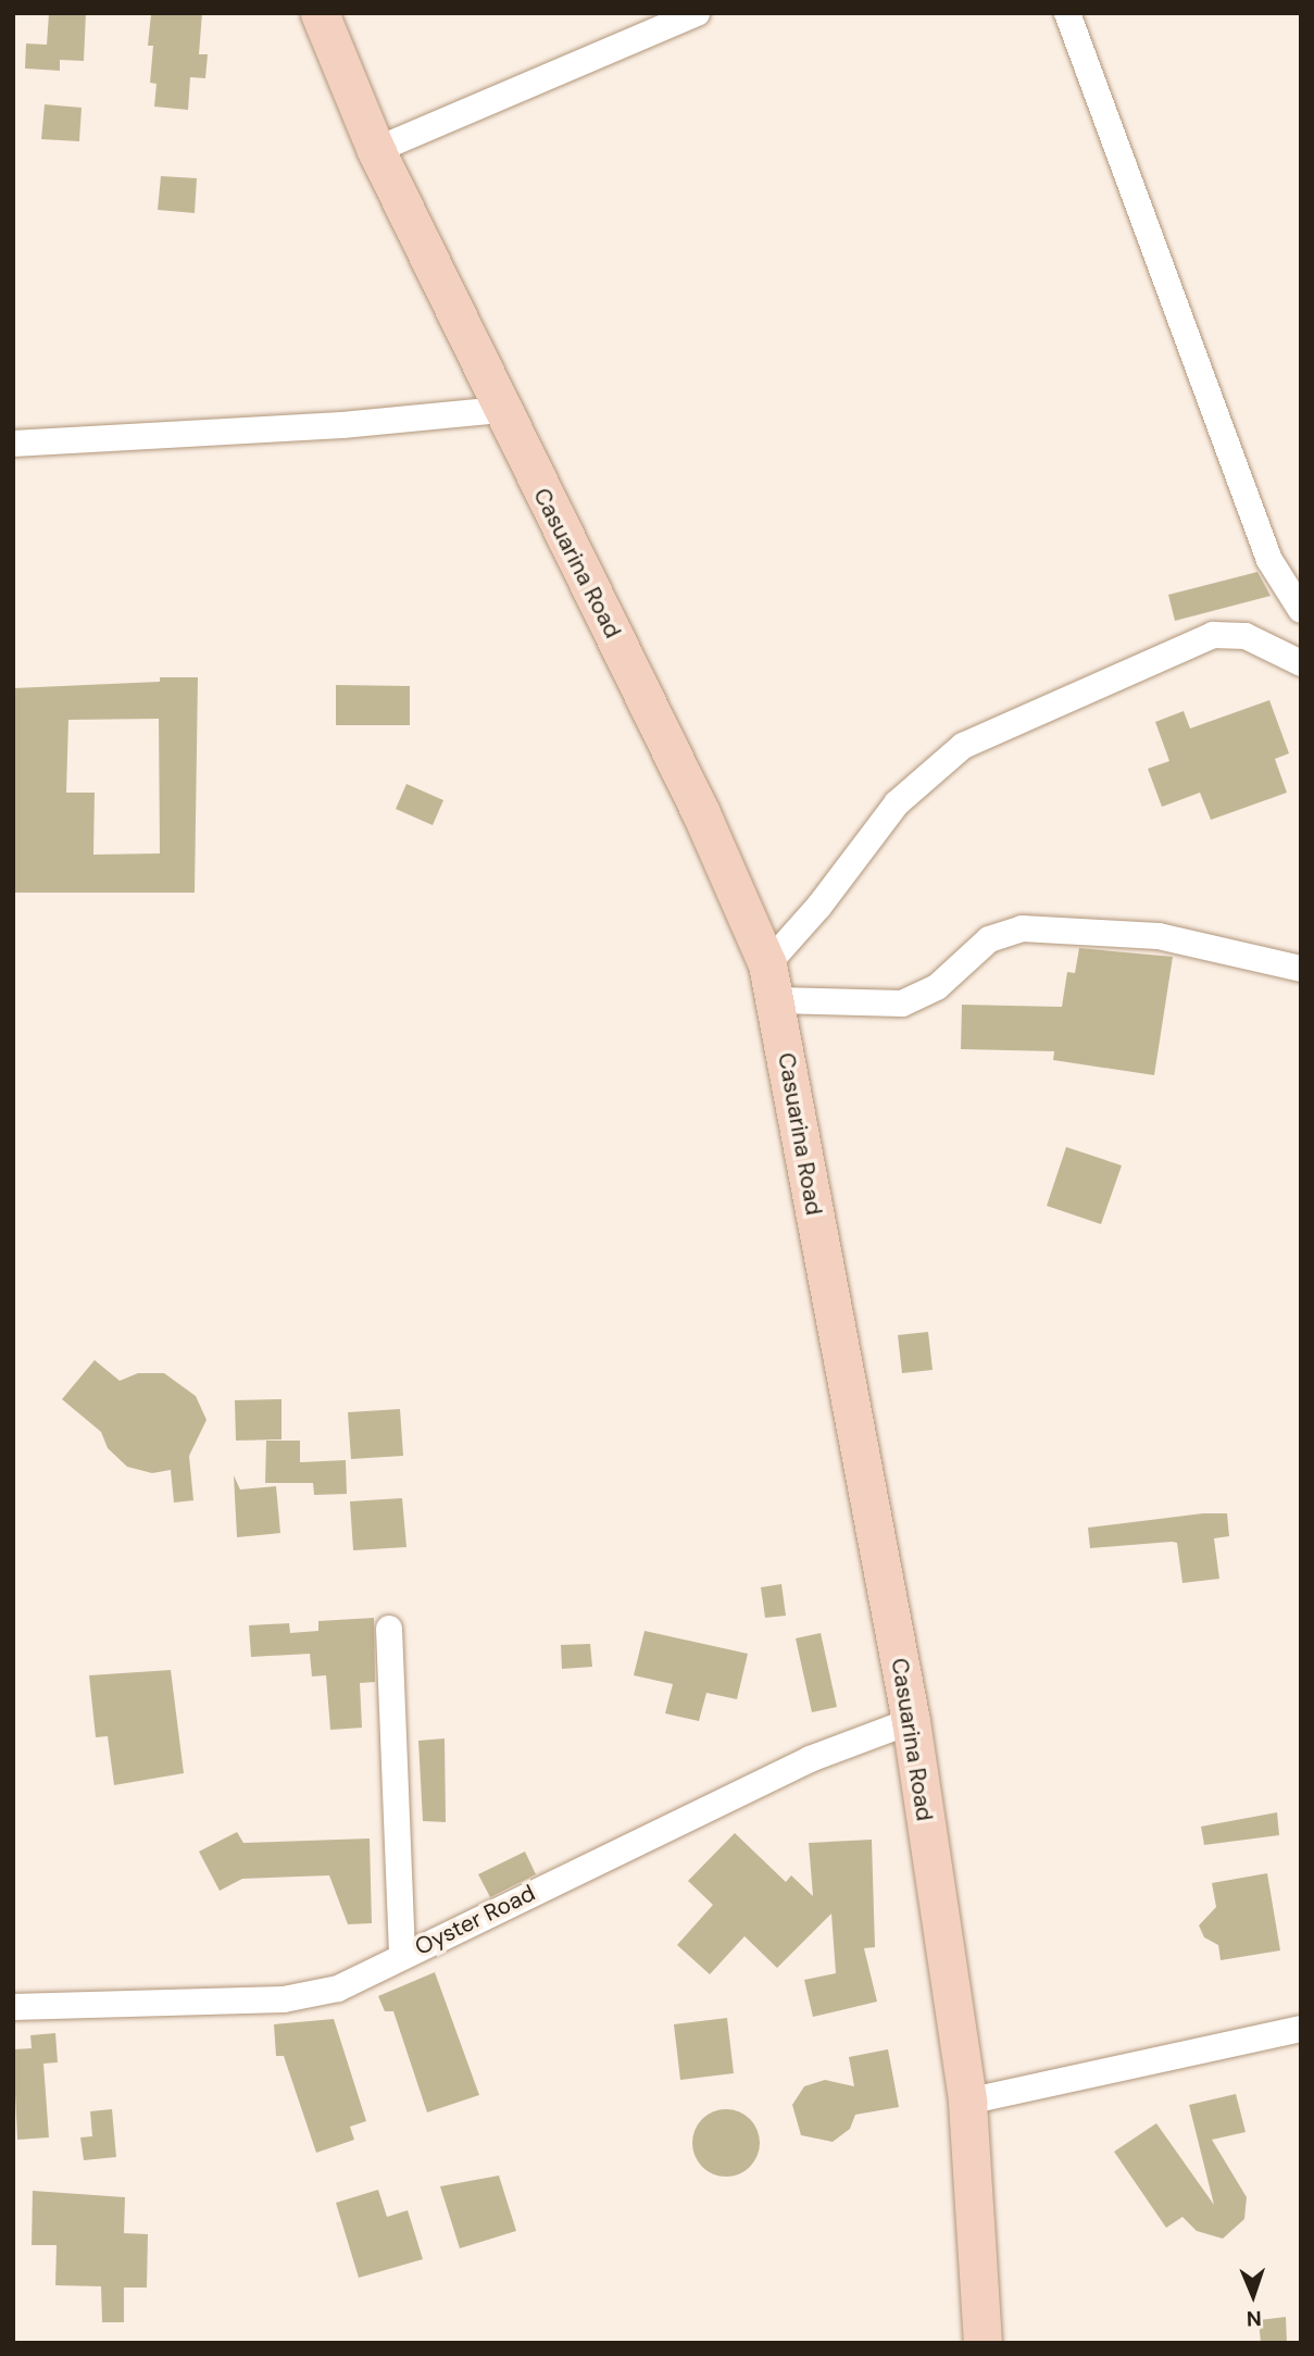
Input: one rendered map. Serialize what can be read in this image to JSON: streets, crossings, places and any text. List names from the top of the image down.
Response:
{
  "streets": {
    "street": ["Casuarina Road", "Oyster Road"]
  },
  "crossings": [
    ["Casuarina Road", "Oyster Road"]
  ],
  "north": "bottom"
}
